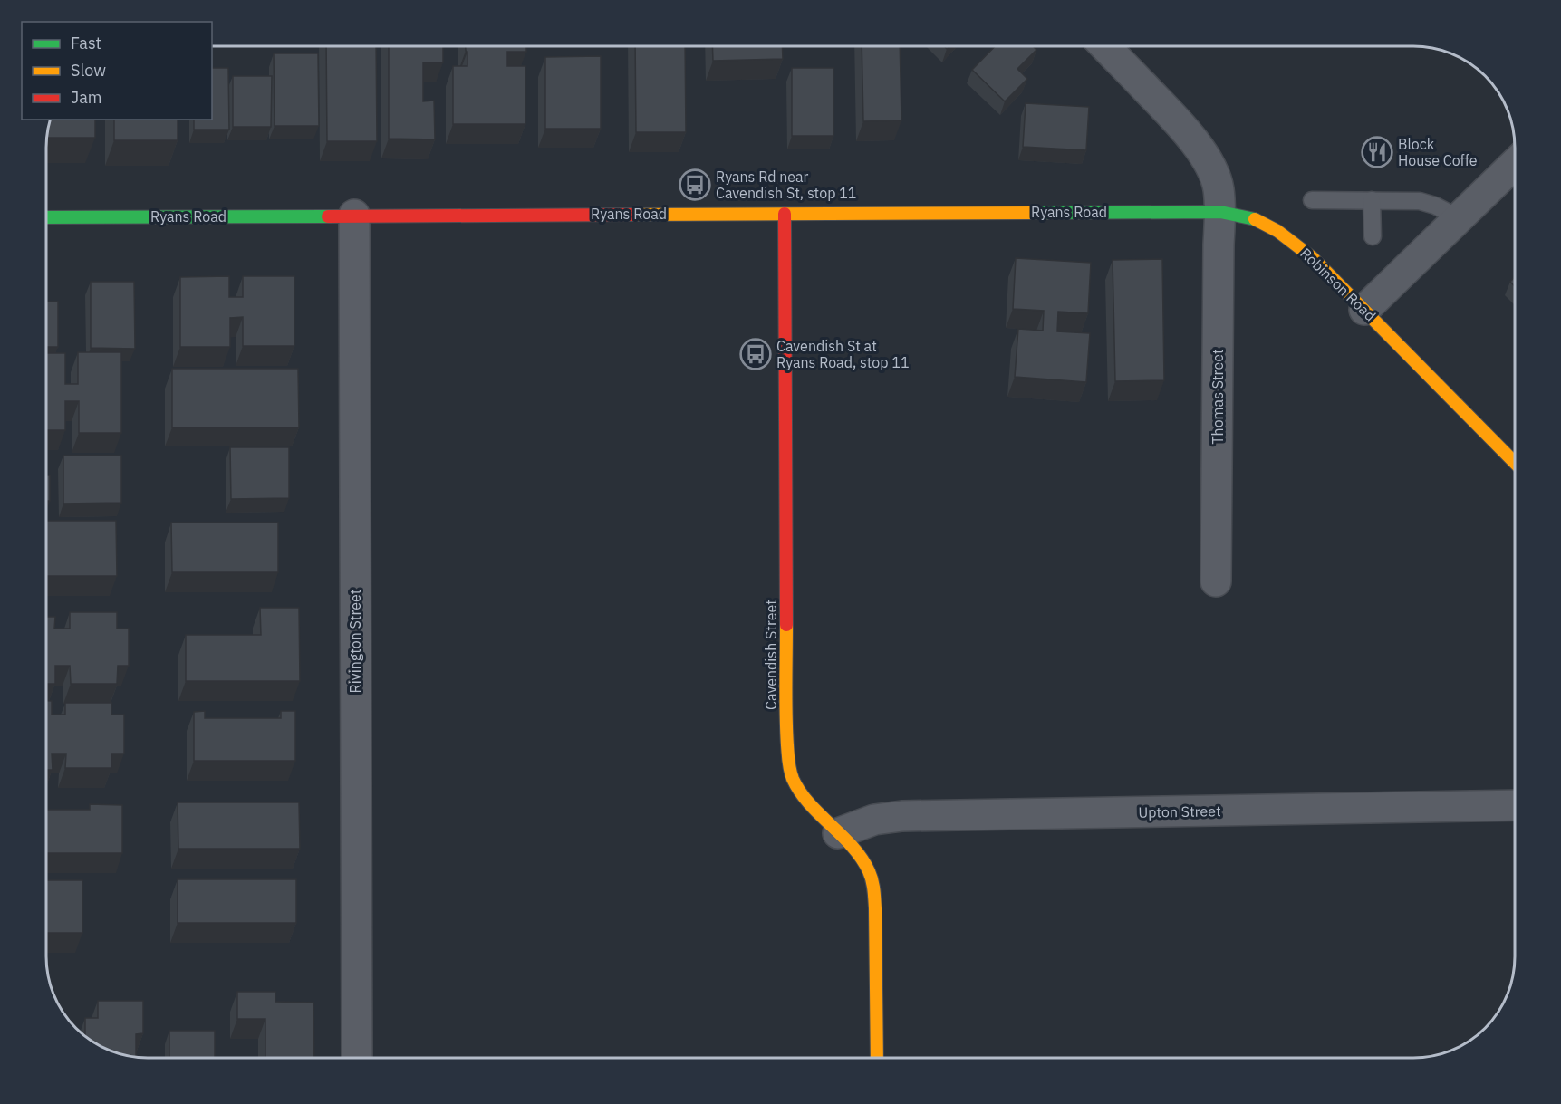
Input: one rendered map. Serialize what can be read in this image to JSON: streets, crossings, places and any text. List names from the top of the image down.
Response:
{
  "streets": {
    "street": [
      "Ryans Road",
      "Robinson Road",
      "Thomas Street",
      "Rivington Street",
      "Cavendish Street",
      "Upton Street"
    ]
  },
  "crossings": [
    ["Ryans Road", "Robinson Road"],
    ["Ryans Road", "Thomas Street"],
    ["Ryans Road", "Rivington Street"],
    ["Ryans Road", "Cavendish Street"],
    ["Robinson Road", "Thomas Street"],
    ["Cavendish Street", "Upton Street"]
  ],
  "places": {
    "restaurant": ["Block House Coffe"],
    "bus stop": ["Ryans Rd near Cavendish St, stop 11", "Cavendish St at Ryans Road, stop 11"]
  },
  "legend": ["Fast", "Slow", "Jam"]
}
